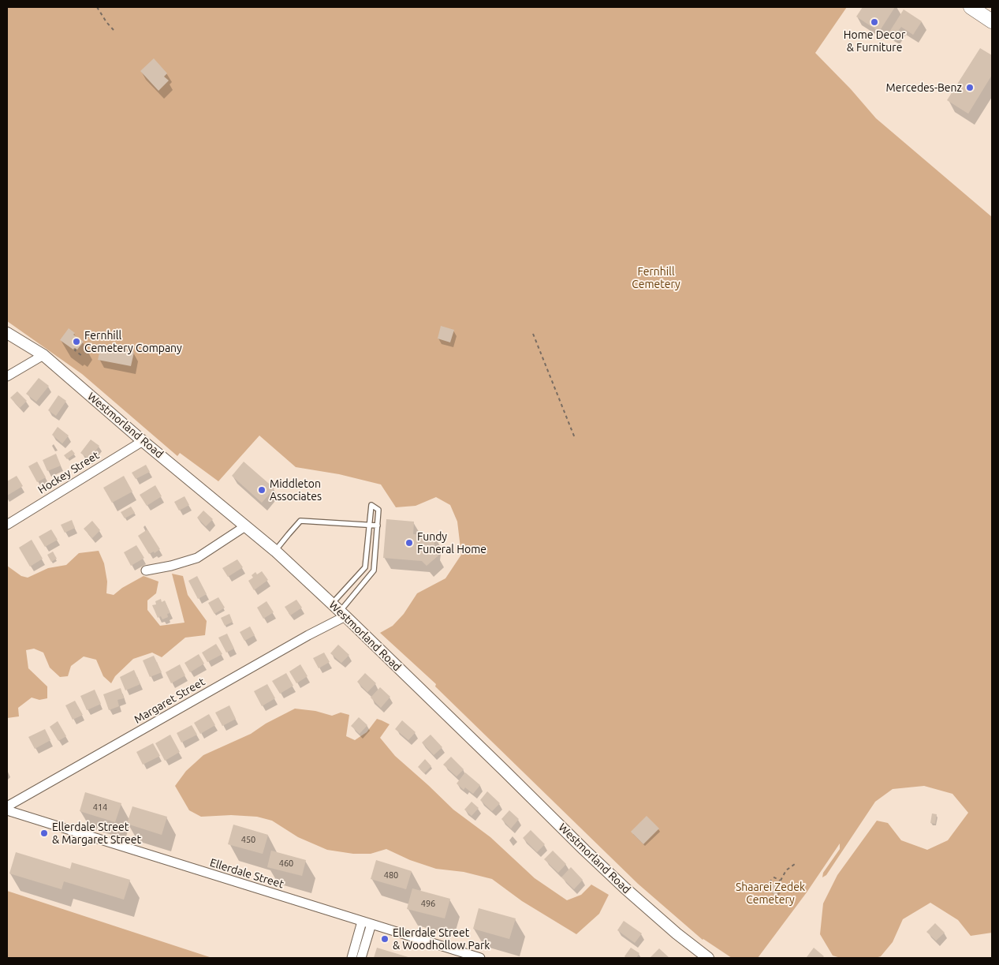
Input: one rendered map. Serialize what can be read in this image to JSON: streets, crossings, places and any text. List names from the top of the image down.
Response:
{
  "streets": {
    "street": [
      "Westmorland Road",
      "Hockey Street",
      "Margaret Street",
      "Ellerdale Street"
    ]
  },
  "crossings": [
    ["Westmorland Road", "Hockey Street"],
    ["Westmorland Road", "Margaret Street"]
  ],
  "parks": ["Fernhill Cemetery", "Shaarei Zedek Cemetery"],
  "places": [
    "Home Decor & Furniture",
    "Mercedes-Benz",
    "Fernhill Cemetery Company",
    "Middleton Associates",
    "Fundy Funeral Home",
    "Ellerdale Street & Margaret Street",
    "Ellerdale Street & Woodhollow Park"
  ],
  "house_numbers": [
    "414",
    "450",
    "460",
    "480",
    "496"
  ]
}
